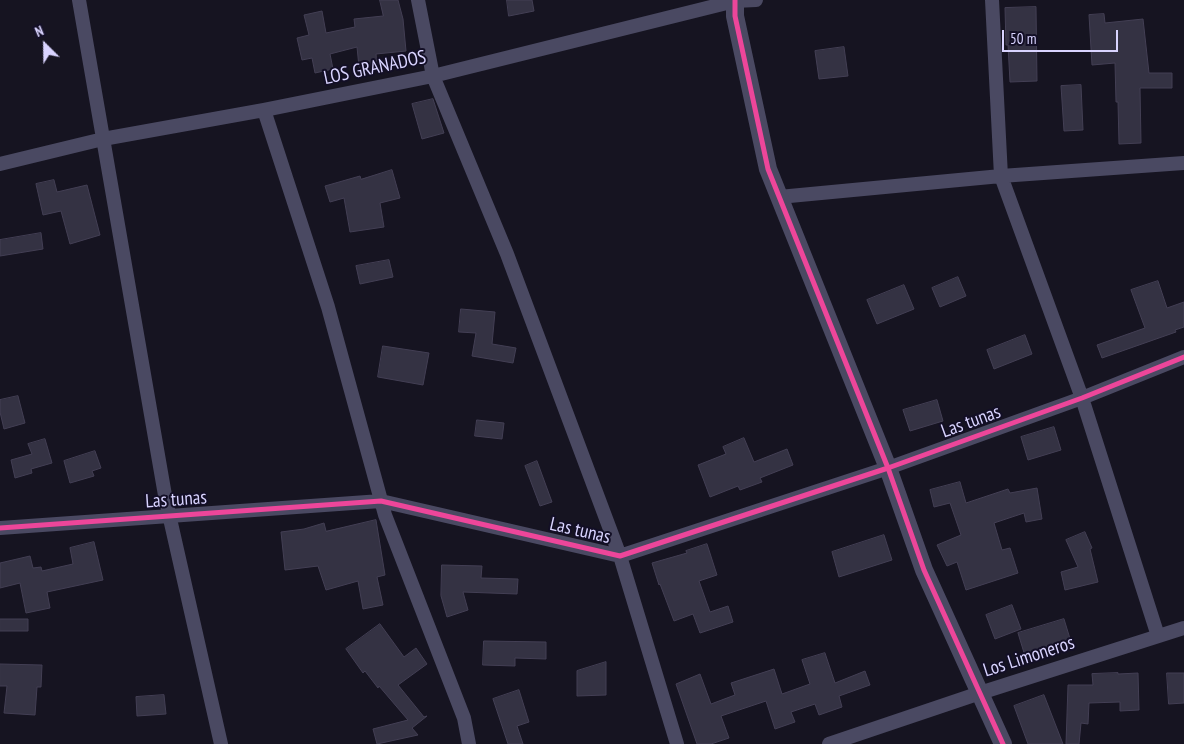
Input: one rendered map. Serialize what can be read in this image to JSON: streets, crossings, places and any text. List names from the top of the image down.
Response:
{
  "streets": {
    "street": ["LOS GRANADOS", "Las tunas", "Los Limoneros"]
  },
  "scale_bar": "50 m",
  "north": "top left"
}
